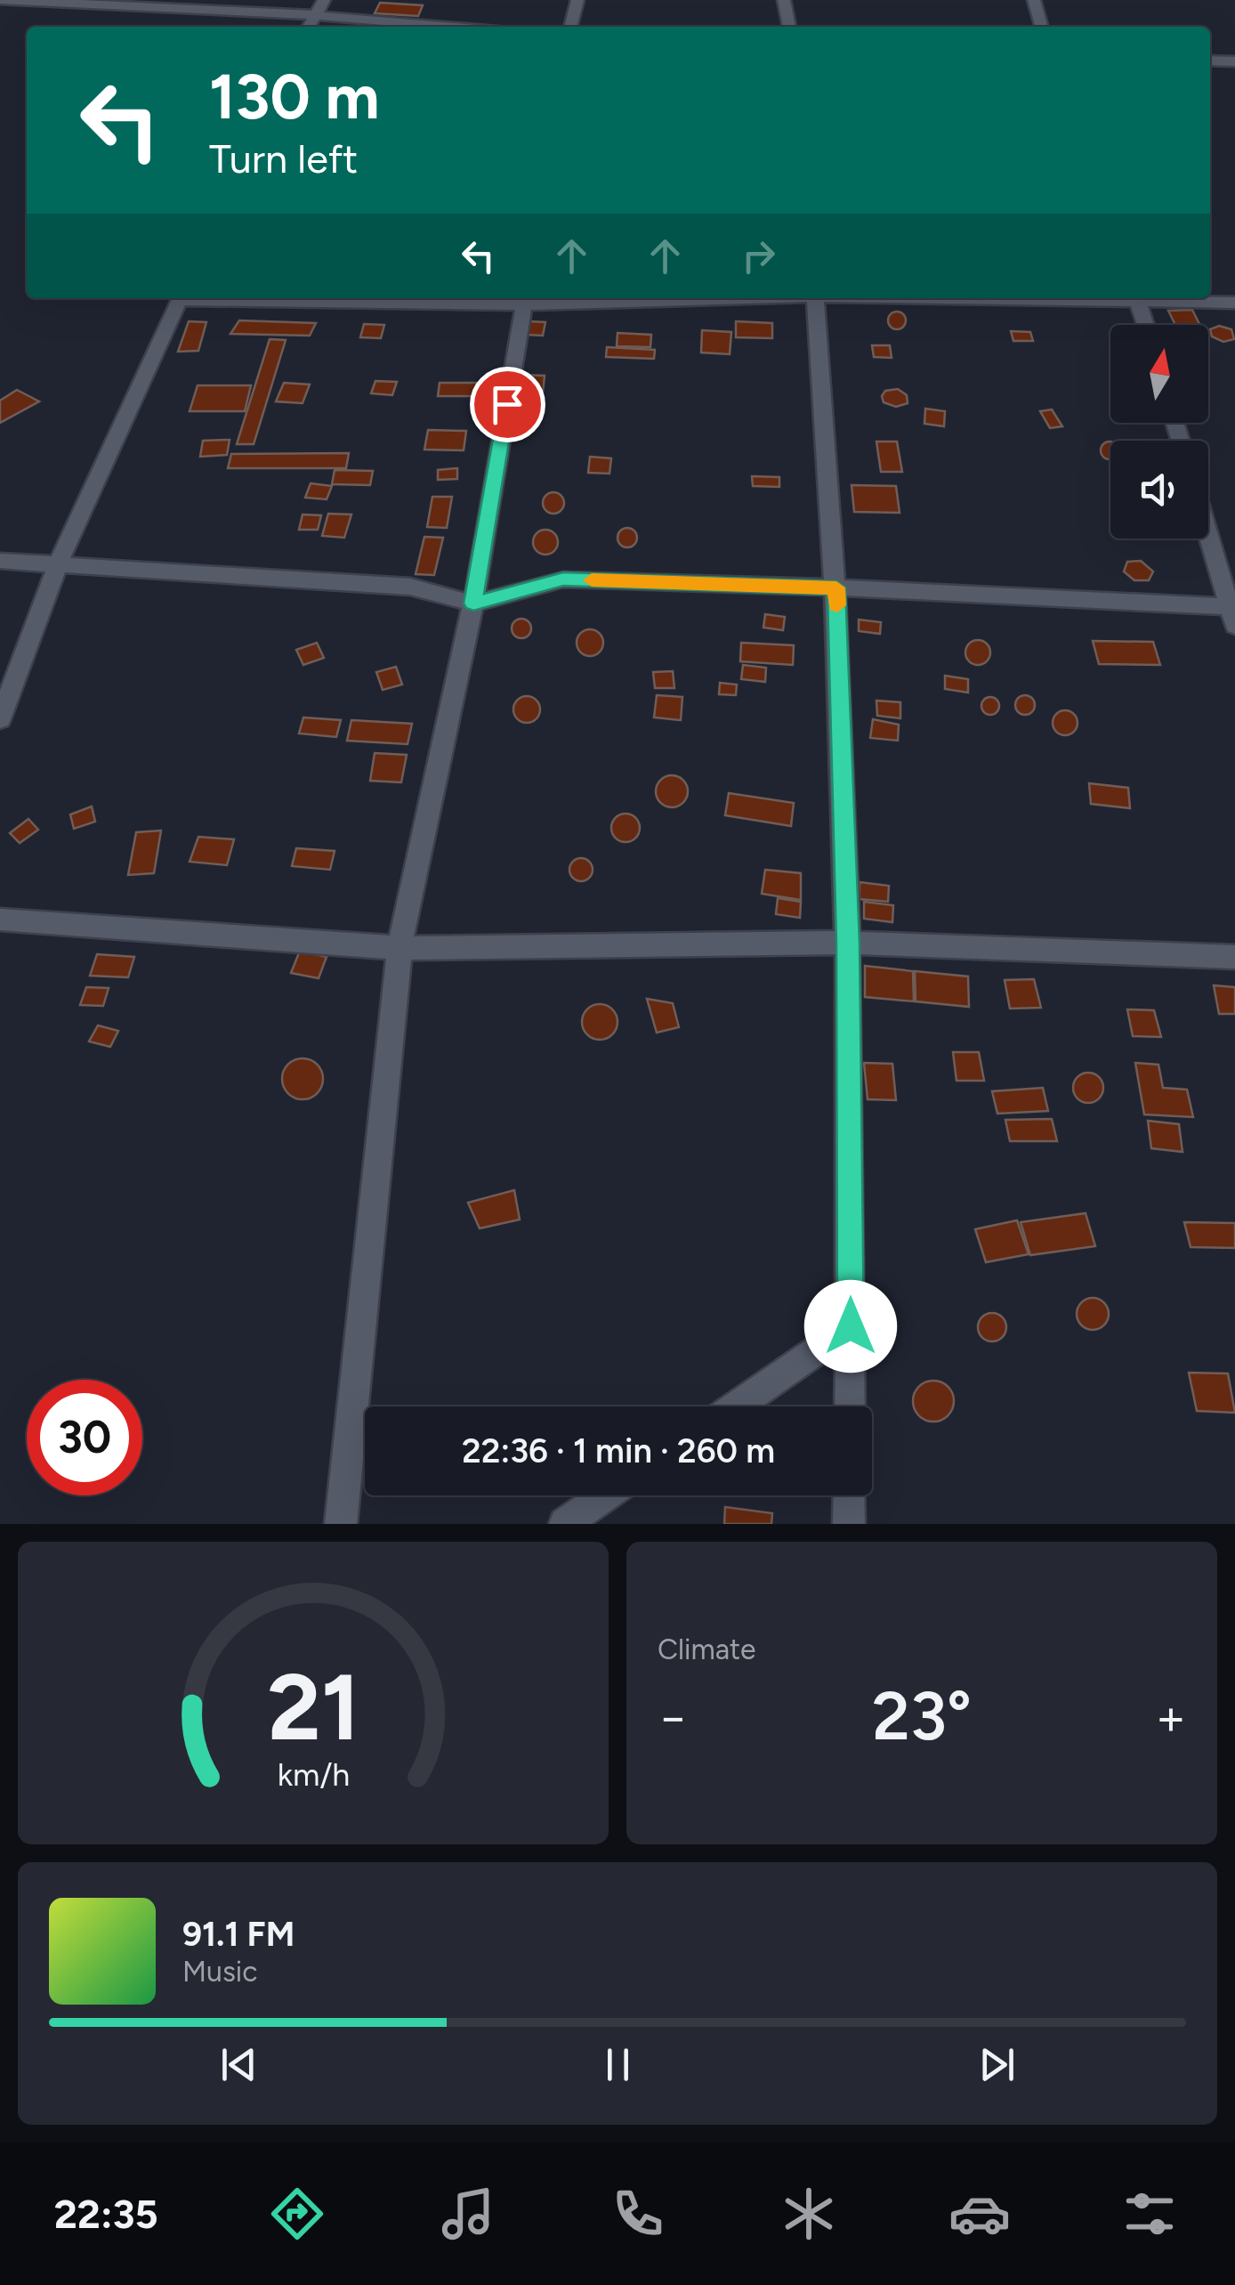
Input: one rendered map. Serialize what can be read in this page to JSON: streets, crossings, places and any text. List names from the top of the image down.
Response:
{
  "north": "top",
  "page": {
    "turn": ["130 m", "Turn left"],
    "limit": "30",
    "trip": "22:36 · 1 min · 260 m",
    "tile": "Climate",
    "heat": ["−", "23°", "+"],
    "song": ["91.1 FM", "Music"],
    "tabs": "22:35",
    "gauge": ["21", "km/h"]
  }
}
